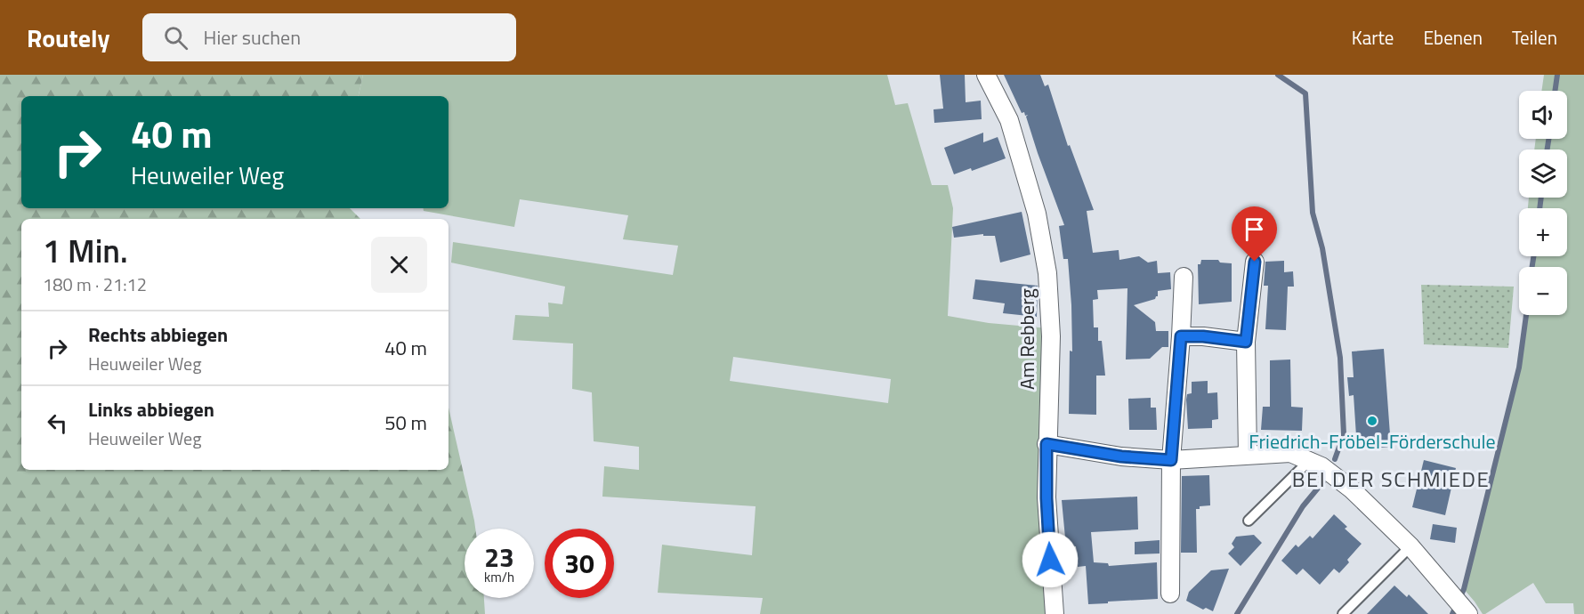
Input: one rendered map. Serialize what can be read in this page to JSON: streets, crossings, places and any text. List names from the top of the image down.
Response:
{
  "streets": {
    "street": ["Am Rebberg"]
  },
  "districts": ["BEI DER SCHMIEDE"],
  "places": ["Friedrich-Fröbel-Förderschule"],
  "page": {
    "header": "Routely",
    "search": "Hier suchen",
    "nav": ["Karte", "Ebenen", "Teilen"],
    "map_buttons": ["+", "−"],
    "turn": ["40 m", "Heuweiler Weg"],
    "heading": ["1 Min.", "180 m · 21:12"],
    "list": [
      {
        "name": "Rechts abbiegen",
        "note": "Heuweiler Weg",
        "value": "40 m"
      },
      {
        "name": "Links abbiegen",
        "note": "Heuweiler Weg",
        "value": "50 m"
      }
    ],
    "speed": "23 km/h",
    "limit": "30"
  }
}
